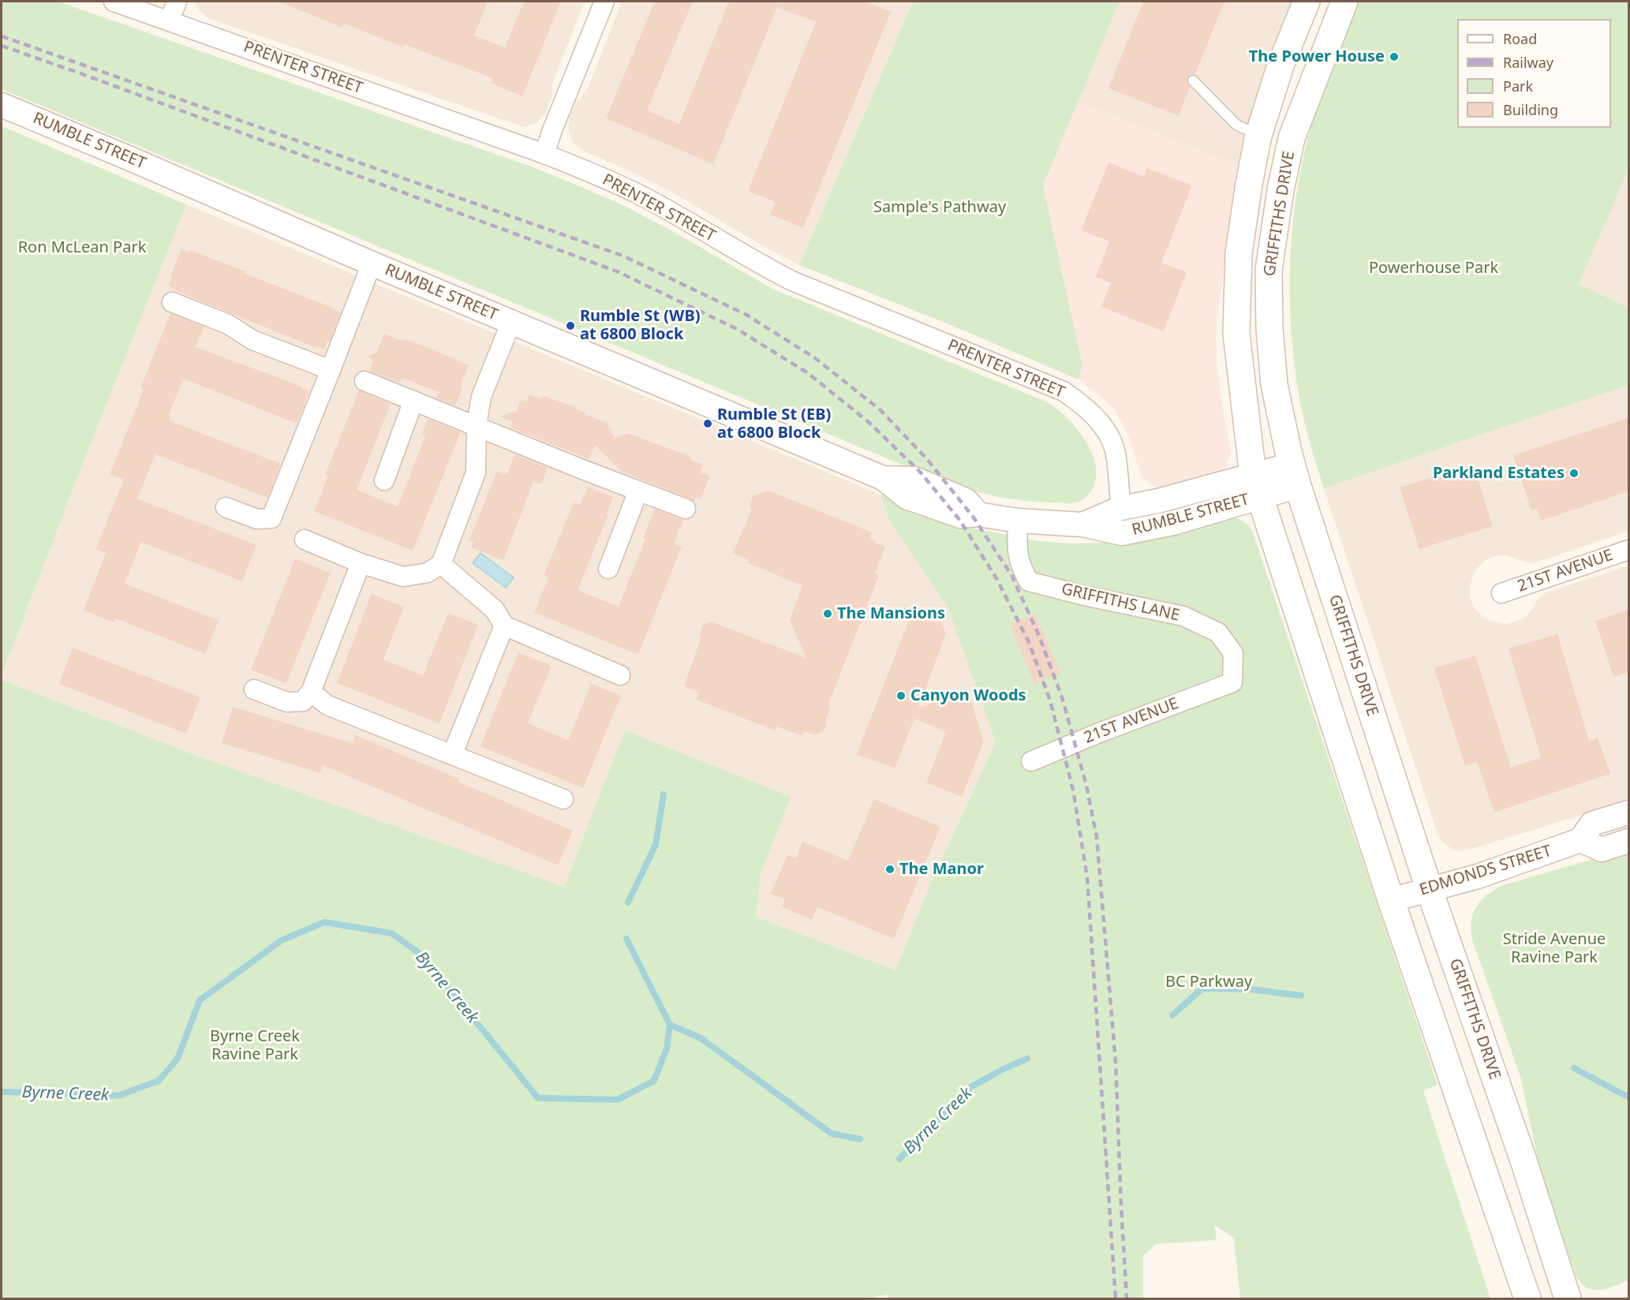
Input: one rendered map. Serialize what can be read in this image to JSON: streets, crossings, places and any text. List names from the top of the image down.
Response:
{
  "streets": {
    "main road": ["GRIFFITHS DRIVE"],
    "street": [
      "PRENTER STREET",
      "RUMBLE STREET",
      "21ST AVENUE",
      "GRIFFITHS LANE",
      "EDMONDS STREET"
    ]
  },
  "crossings": [
    ["PRENTER STREET", "RUMBLE STREET"],
    ["RUMBLE STREET", "GRIFFITHS DRIVE"],
    ["RUMBLE STREET", "GRIFFITHS LANE"],
    ["GRIFFITHS DRIVE", "EDMONDS STREET"],
    ["21ST AVENUE", "GRIFFITHS LANE"]
  ],
  "water": ["Byrne Creek"],
  "parks": [
    "Sample's Pathway",
    "Ron McLean Park",
    "Powerhouse Park",
    "Stride Avenue Ravine Park",
    "BC Parkway",
    "Byrne Creek Ravine Park"
  ],
  "places": [
    "The Power House",
    "Rumble St (WB) at 6800 Block",
    "Rumble St (EB) at 6800 Block",
    "Parkland Estates",
    "The Mansions",
    "Canyon Woods",
    "The Manor"
  ],
  "legend": [
    "Road",
    "Railway",
    "Park",
    "Building"
  ]
}
